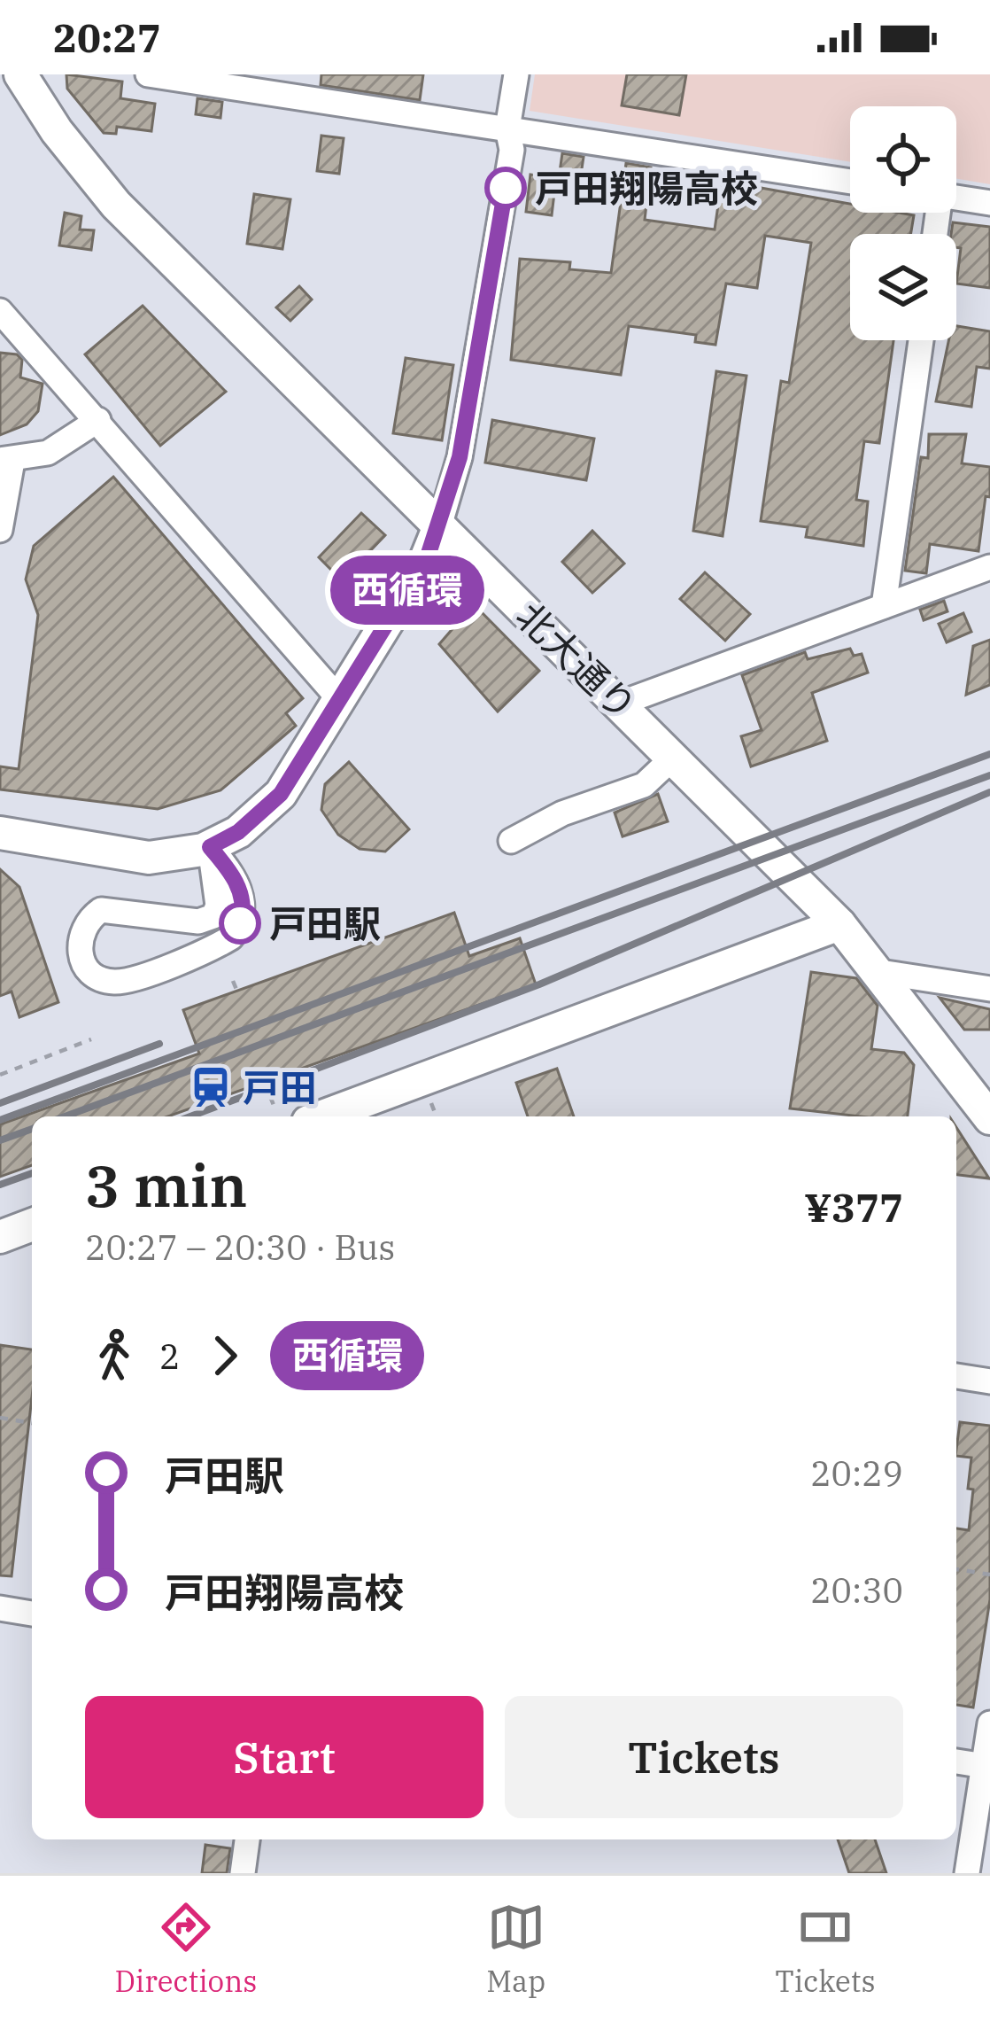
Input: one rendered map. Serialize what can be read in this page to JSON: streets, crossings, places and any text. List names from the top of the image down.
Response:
{
  "streets": {
    "street": ["北大通り"]
  },
  "places": {
    "other": ["戸田翔陽高校", "戸田駅"],
    "station": ["戸田"]
  },
  "lines": ["bus line 西循環"],
  "page": {
    "status": "20:27",
    "on_map": "西循環",
    "heading": ["3 min", "20:27 – 20:30 · Bus", "¥377"],
    "legs": ["2", "西循環"],
    "list": [
      {
        "name": "戸田駅",
        "value": "20:29"
      },
      {
        "name": "戸田翔陽高校",
        "value": "20:30"
      }
    ],
    "buttons": ["Start", "Tickets"],
    "tabs": ["Directions", "Map", "Tickets"]
  }
}
